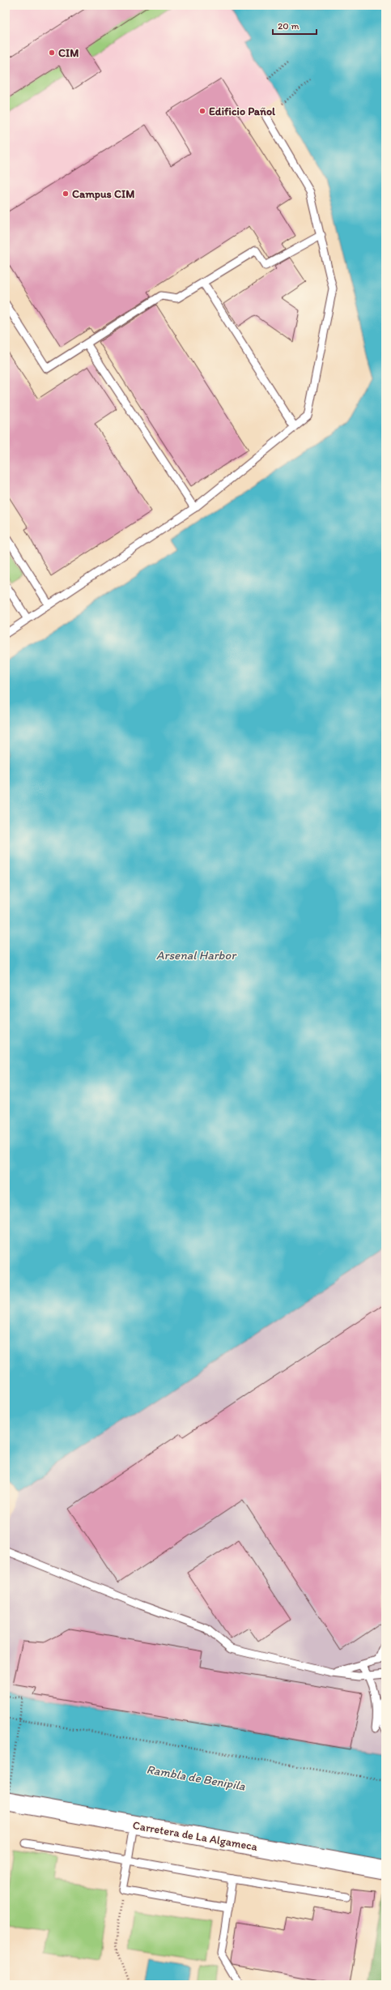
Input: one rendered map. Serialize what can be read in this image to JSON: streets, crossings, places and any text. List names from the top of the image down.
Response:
{
  "streets": {
    "street": ["Carretera de La Algameca"]
  },
  "water": ["Arsenal Harbor", "Rambla de Benipila"],
  "places": ["CIM", "Edificio Pañol", "Campus CIM"],
  "scale_bar": "20 m"
}
